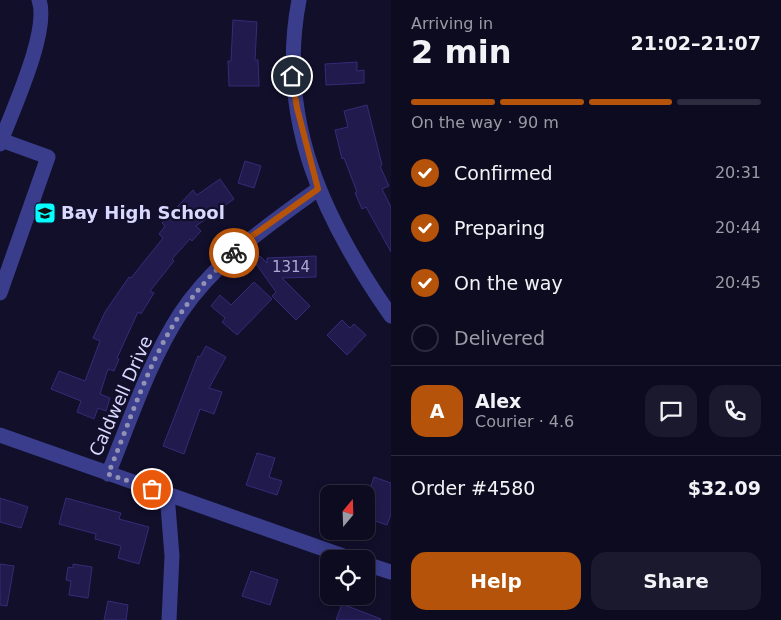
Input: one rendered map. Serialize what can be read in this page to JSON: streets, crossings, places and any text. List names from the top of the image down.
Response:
{
  "streets": {
    "street": ["Caldwell Drive"]
  },
  "places": {
    "school or university": ["Bay High School"]
  },
  "house_numbers": ["1314"],
  "north": "top",
  "page": {
    "heading": ["2 min", "Arriving in", "21:02–21:07"],
    "panel": [
      "Alex",
      "Courier · 4.6",
      "Order #4580",
      "$32.09"
    ],
    "bar": "On the way · 90 m",
    "list": [
      ["Confirmed", "20:31"],
      ["Preparing", "20:44"],
      ["On the way", "20:45"],
      "Delivered"
    ],
    "round": "A",
    "buttons": ["Help", "Share"]
  }
}
